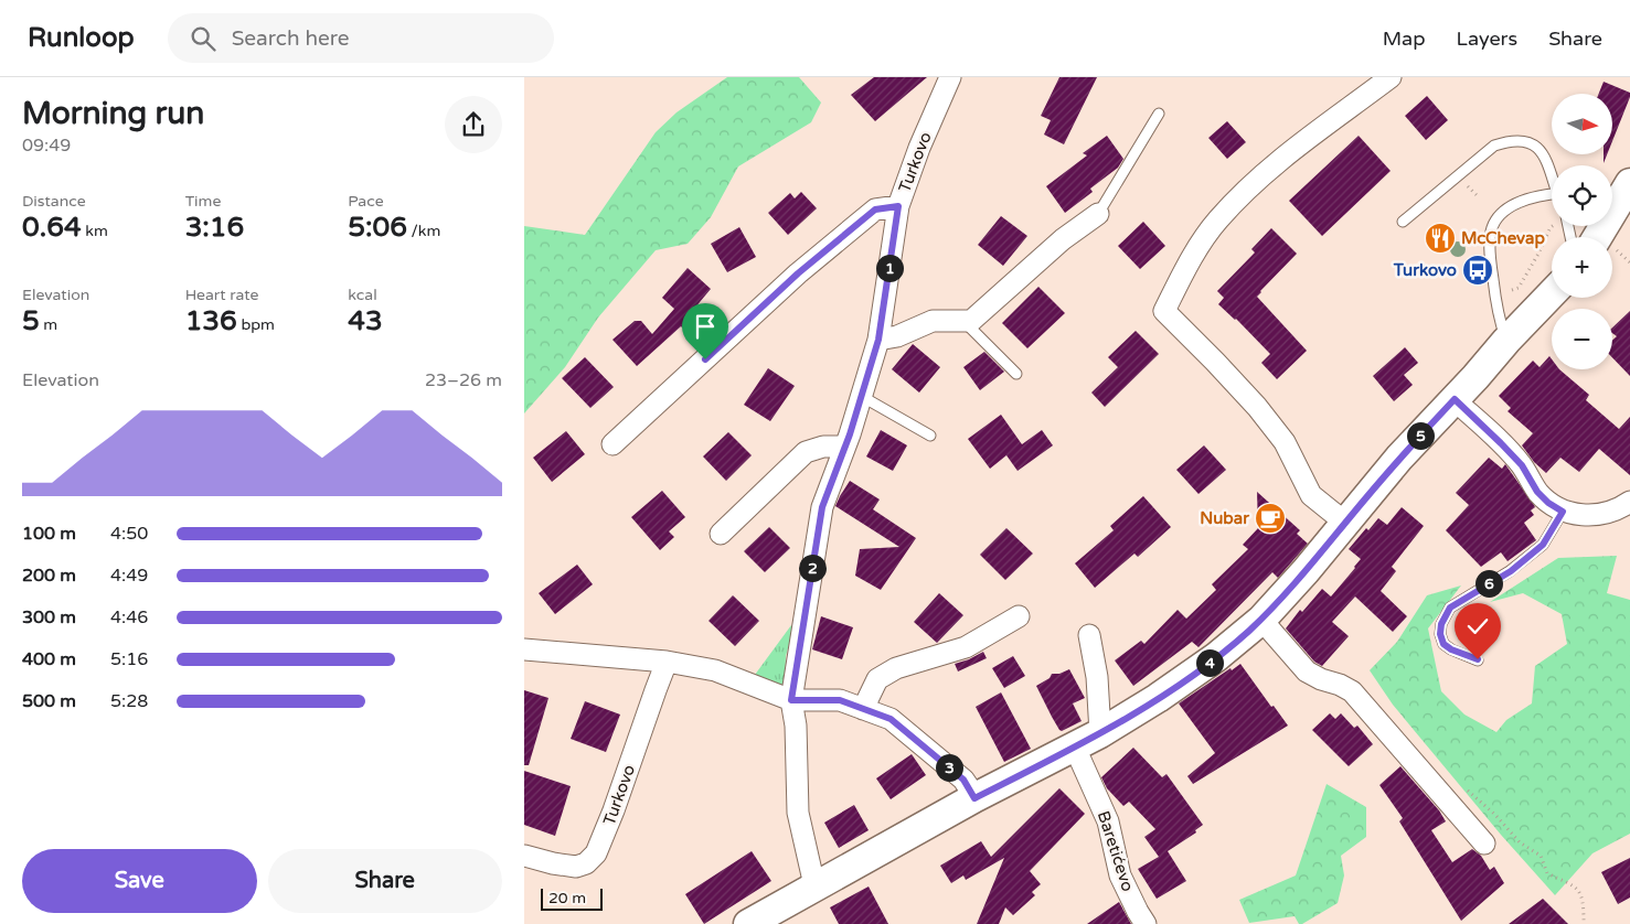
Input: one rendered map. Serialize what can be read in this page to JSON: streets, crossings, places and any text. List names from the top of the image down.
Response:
{
  "streets": {
    "street": ["Turkovo", "Baretićevo"]
  },
  "places": {
    "restaurant": ["McChevap"],
    "bus stop": ["Turkovo"],
    "cafe": ["Nubar"]
  },
  "scale_bar": "20 m",
  "north": "right",
  "page": {
    "header": "Runloop",
    "search": "Search here",
    "nav": ["Map", "Layers", "Share"],
    "heading": ["Morning run", "09:49"],
    "map_buttons": ["+", "−"],
    "stats": [
      ["Distance", "0.64 km"],
      ["Time", "3:16"],
      ["Pace", "5:06 /km"],
      ["Elevation", "5 m"],
      ["Heart rate", "136 bpm"],
      ["kcal", "43"]
    ],
    "pins": [
      "1",
      "5",
      "2",
      "6",
      "4",
      "3"
    ],
    "chart": ["Elevation", "23–26 m"],
    "list": [
      {
        "name": "100 m",
        "note": "4:50"
      },
      {
        "name": "200 m",
        "note": "4:49"
      },
      {
        "name": "300 m",
        "note": "4:46"
      },
      {
        "name": "400 m",
        "note": "5:16"
      },
      {
        "name": "500 m",
        "note": "5:28"
      }
    ],
    "buttons": ["Save", "Share"],
    "scale": "20 m"
  }
}
